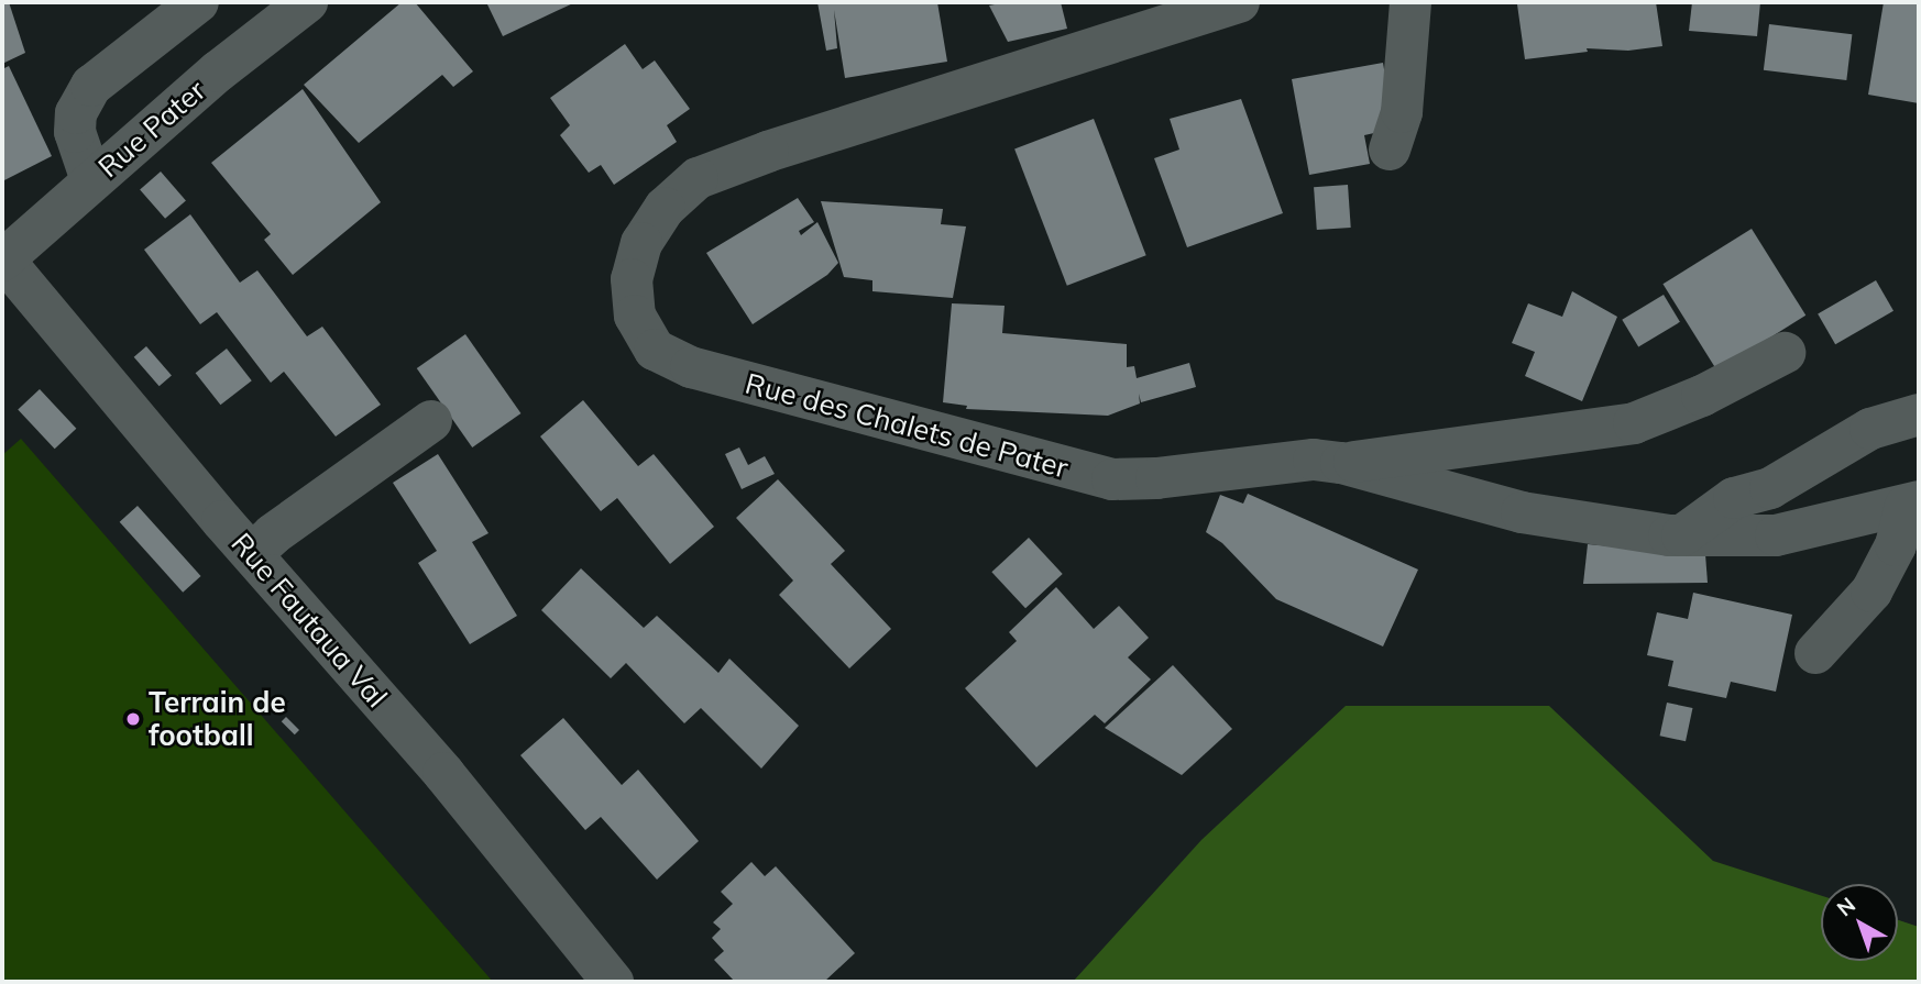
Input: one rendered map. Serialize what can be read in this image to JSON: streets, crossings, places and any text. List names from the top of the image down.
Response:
{
  "streets": {
    "street": ["Rue Pater", "Rue des Chalets de Pater", "Rue Fautaua Val"]
  },
  "crossings": [
    ["Rue Pater", "Rue Fautaua Val"]
  ],
  "places": ["Terrain de football"],
  "north": "top left"
}
